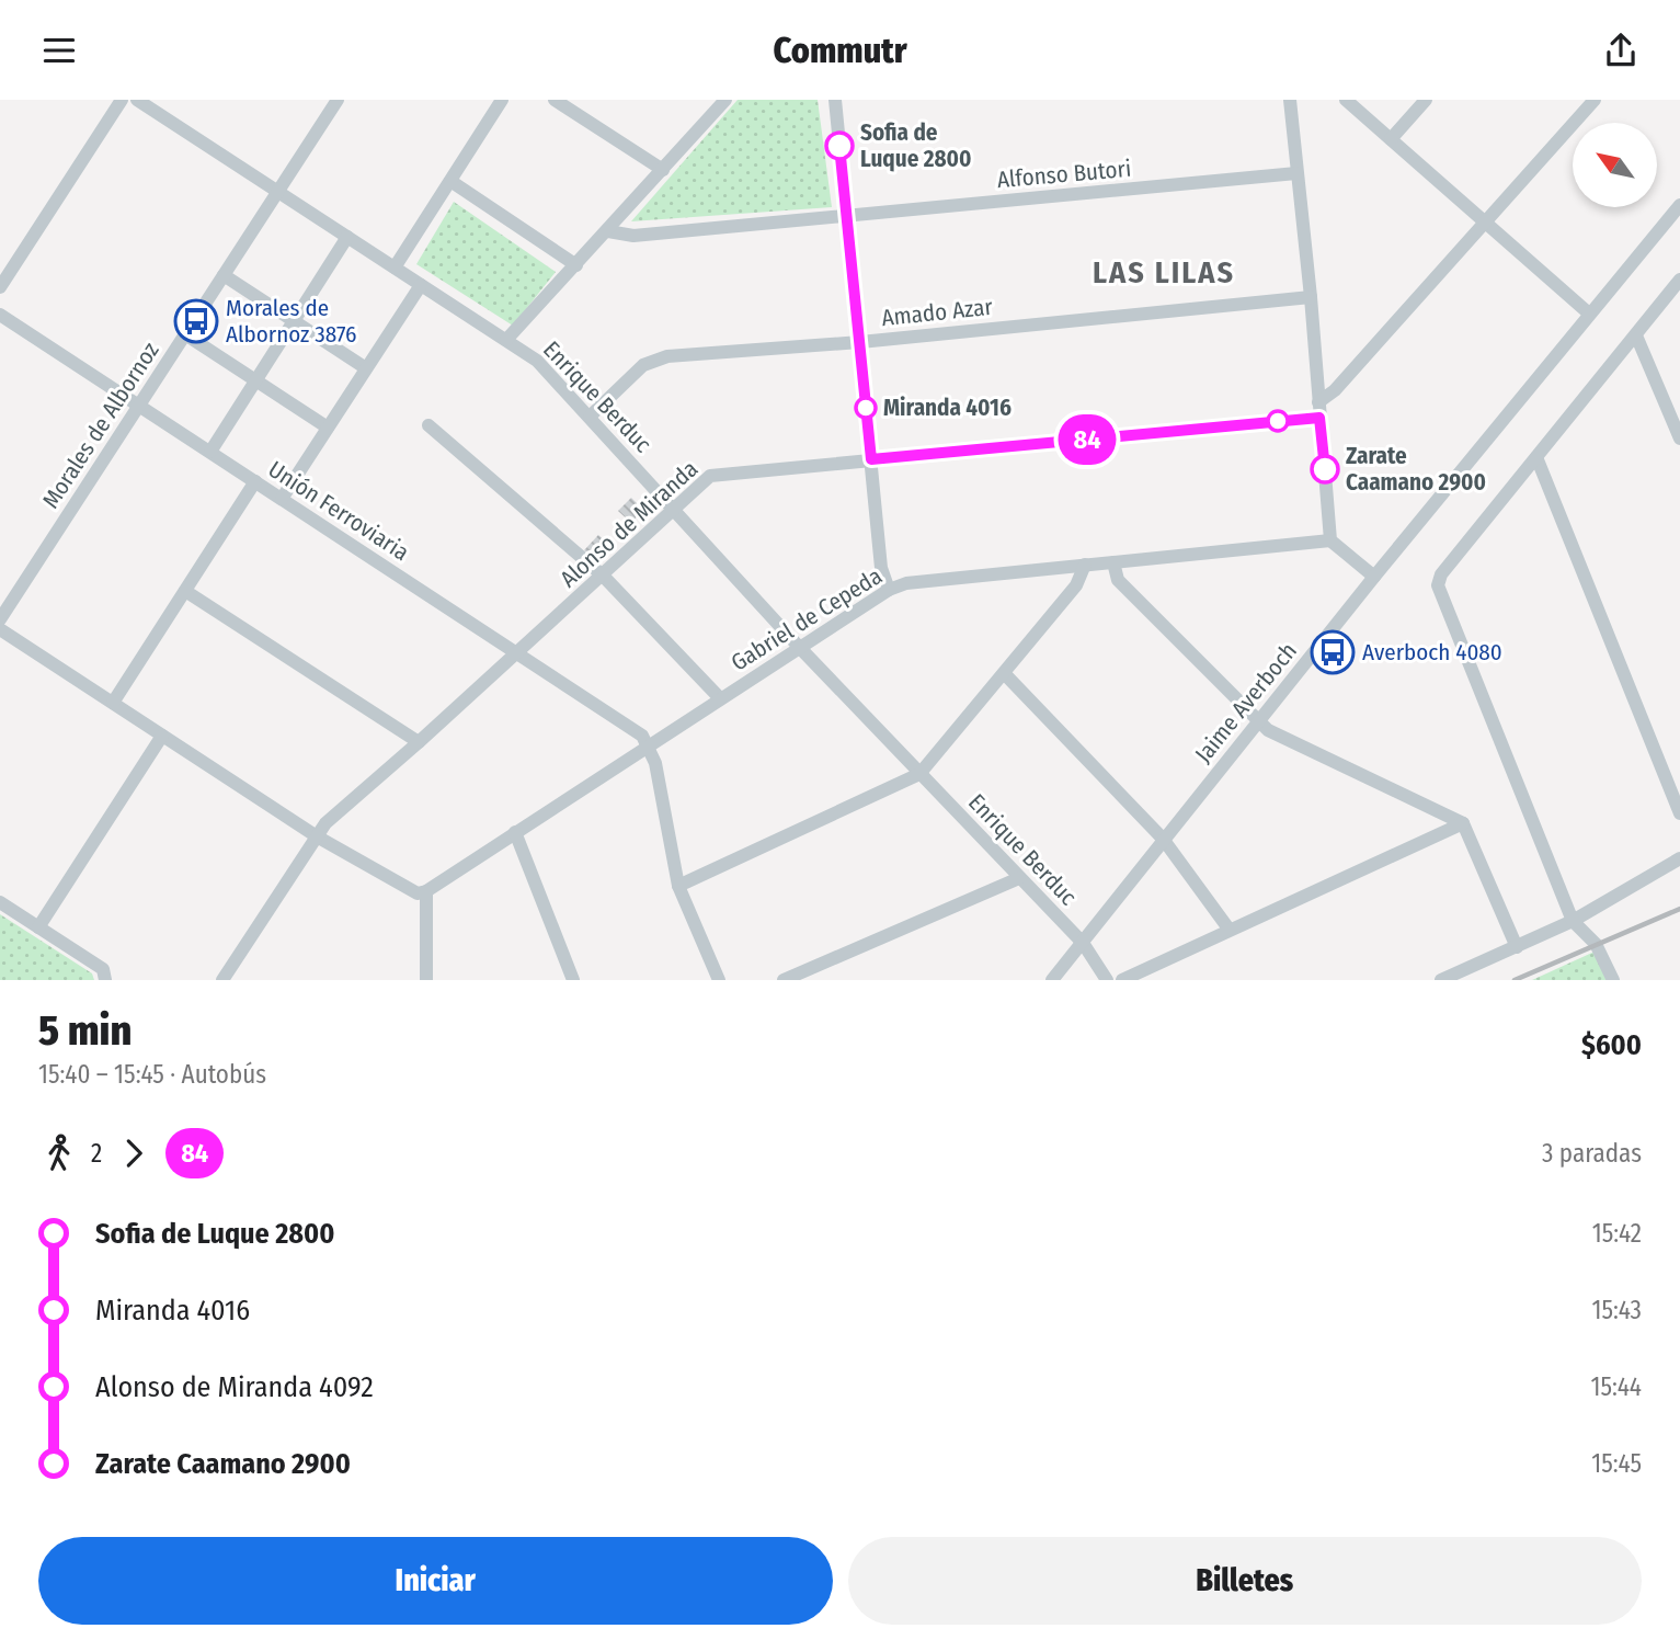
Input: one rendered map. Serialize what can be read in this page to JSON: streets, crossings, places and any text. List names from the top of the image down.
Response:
{
  "streets": {
    "street": [
      "Alfonso Butori",
      "Amado Azar",
      "Enrique Berduc",
      "Morales de Albornoz",
      "Unión Ferroviaria",
      "Alonso de Miranda",
      "Gabriel de Cepeda",
      "Jaime Averboch"
    ]
  },
  "crossings": [
    ["Amado Azar", "Enrique Berduc"],
    ["Enrique Berduc", "Morales de Albornoz"],
    ["Enrique Berduc", "Alonso de Miranda"],
    ["Enrique Berduc", "Gabriel de Cepeda"],
    ["Enrique Berduc", "Jaime Averboch"],
    ["Morales de Albornoz", "Unión Ferroviaria"],
    ["Unión Ferroviaria", "Alonso de Miranda"],
    ["Unión Ferroviaria", "Gabriel de Cepeda"]
  ],
  "districts": ["LAS LILAS"],
  "places": {
    "other": ["Sofia de Luque 2800", "Miranda 4016", "Zarate Caamano 2900"],
    "bus stop": ["Morales de Albornoz 3876", "Averboch 4080"]
  },
  "lines": ["bus line 84"],
  "north": "top left",
  "page": {
    "header": "Commutr",
    "on_map": "84",
    "heading": ["5 min", "15:40 – 15:45 · Autobús", "$600"],
    "legs": ["2", "84", "3 paradas"],
    "list": [
      {
        "name": "Sofia de Luque 2800",
        "value": "15:42"
      },
      {
        "name": "Miranda 4016",
        "value": "15:43"
      },
      {
        "name": "Alonso de Miranda 4092",
        "value": "15:44"
      },
      {
        "name": "Zarate Caamano 2900",
        "value": "15:45"
      }
    ],
    "buttons": ["Iniciar", "Billetes"]
  }
}
